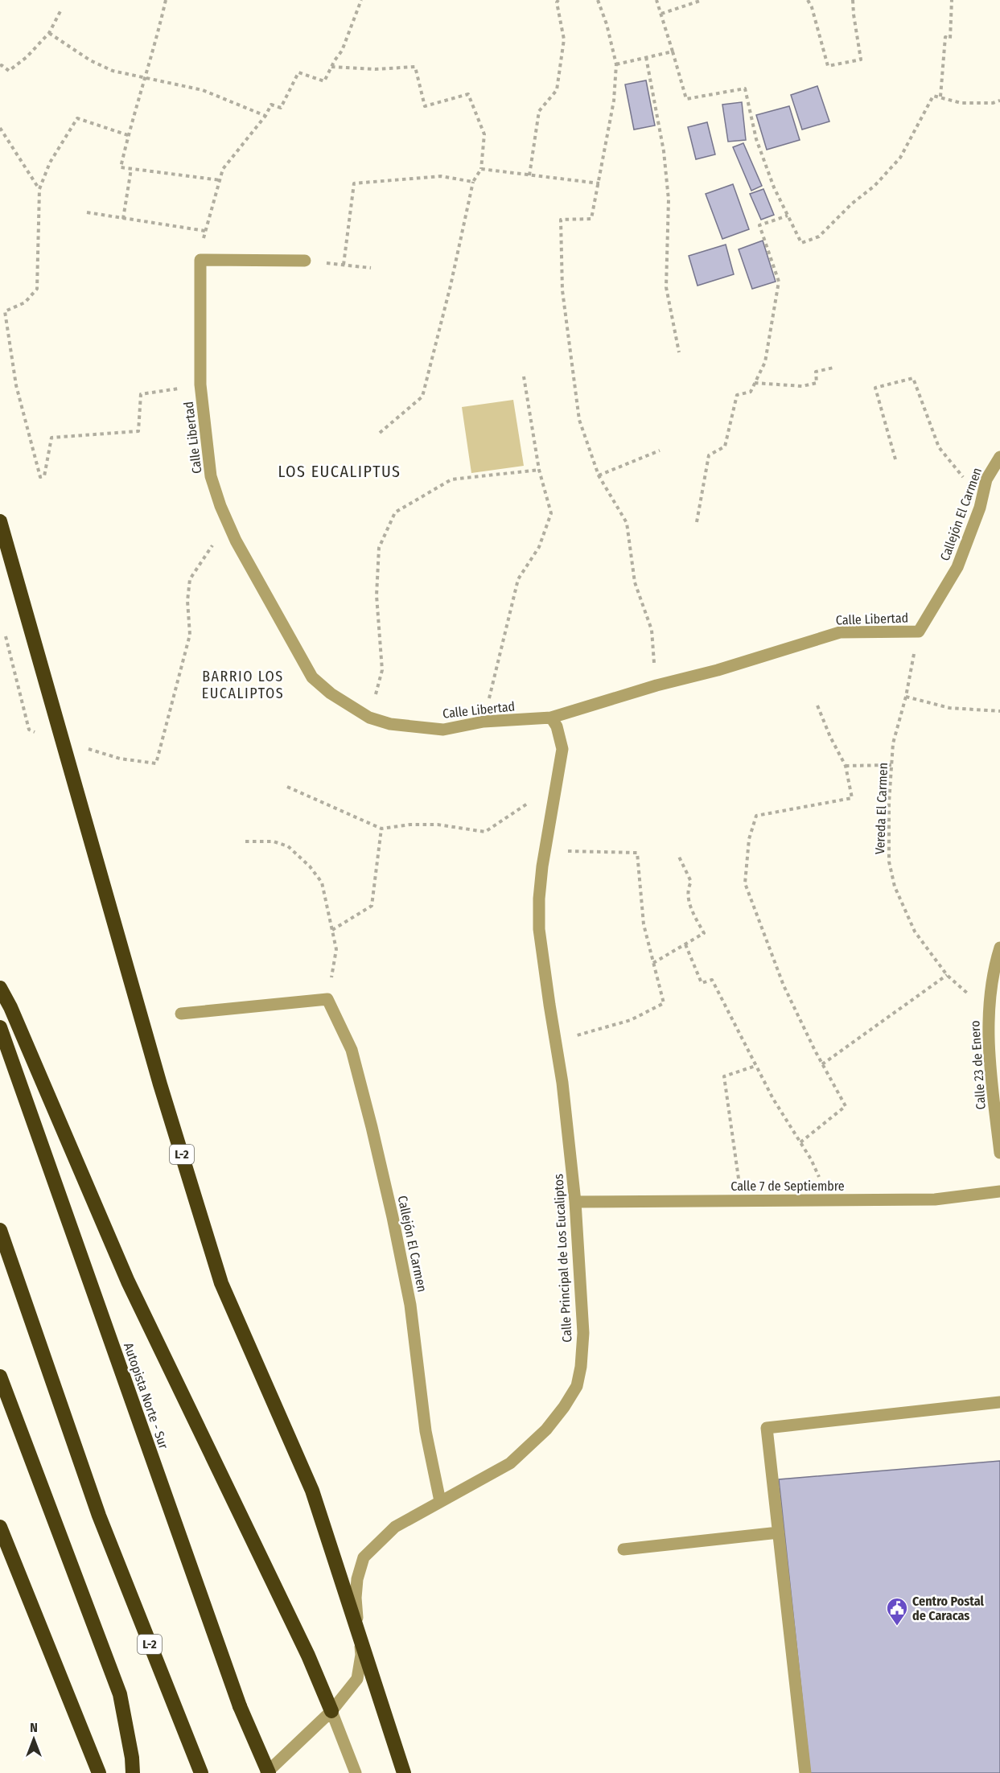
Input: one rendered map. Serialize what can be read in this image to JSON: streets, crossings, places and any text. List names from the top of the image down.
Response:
{
  "streets": {
    "highway": ["L-2", "Autopista Norte - Sur"],
    "street": [
      "Calle Libertad",
      "Callejón El Carmen",
      "Calle 23 de Enero",
      "Calle 7 de Septiembre",
      "Calle Principal de Los Eucaliptos"
    ],
    "path": ["Vereda El Carmen"]
  },
  "crossings": [
    ["Calle Libertad", "Callejón El Carmen"],
    ["Calle Libertad", "Vereda El Carmen"],
    ["Calle Libertad", "Calle Principal de Los Eucaliptos"],
    ["Callejón El Carmen", "Vereda El Carmen"],
    ["Callejón El Carmen", "Calle Principal de Los Eucaliptos"],
    ["Vereda El Carmen", "Calle 23 de Enero"],
    ["Calle 7 de Septiembre", "Calle Principal de Los Eucaliptos"],
    ["Calle Principal de Los Eucaliptos", "Autopista Norte - Sur"]
  ],
  "districts": ["LOS EUCALIPTUS", "BARRIO LOS EUCALIPTOS"],
  "places": {
    "public building": ["Centro Postal de Caracas"]
  },
  "north": "top"
}
